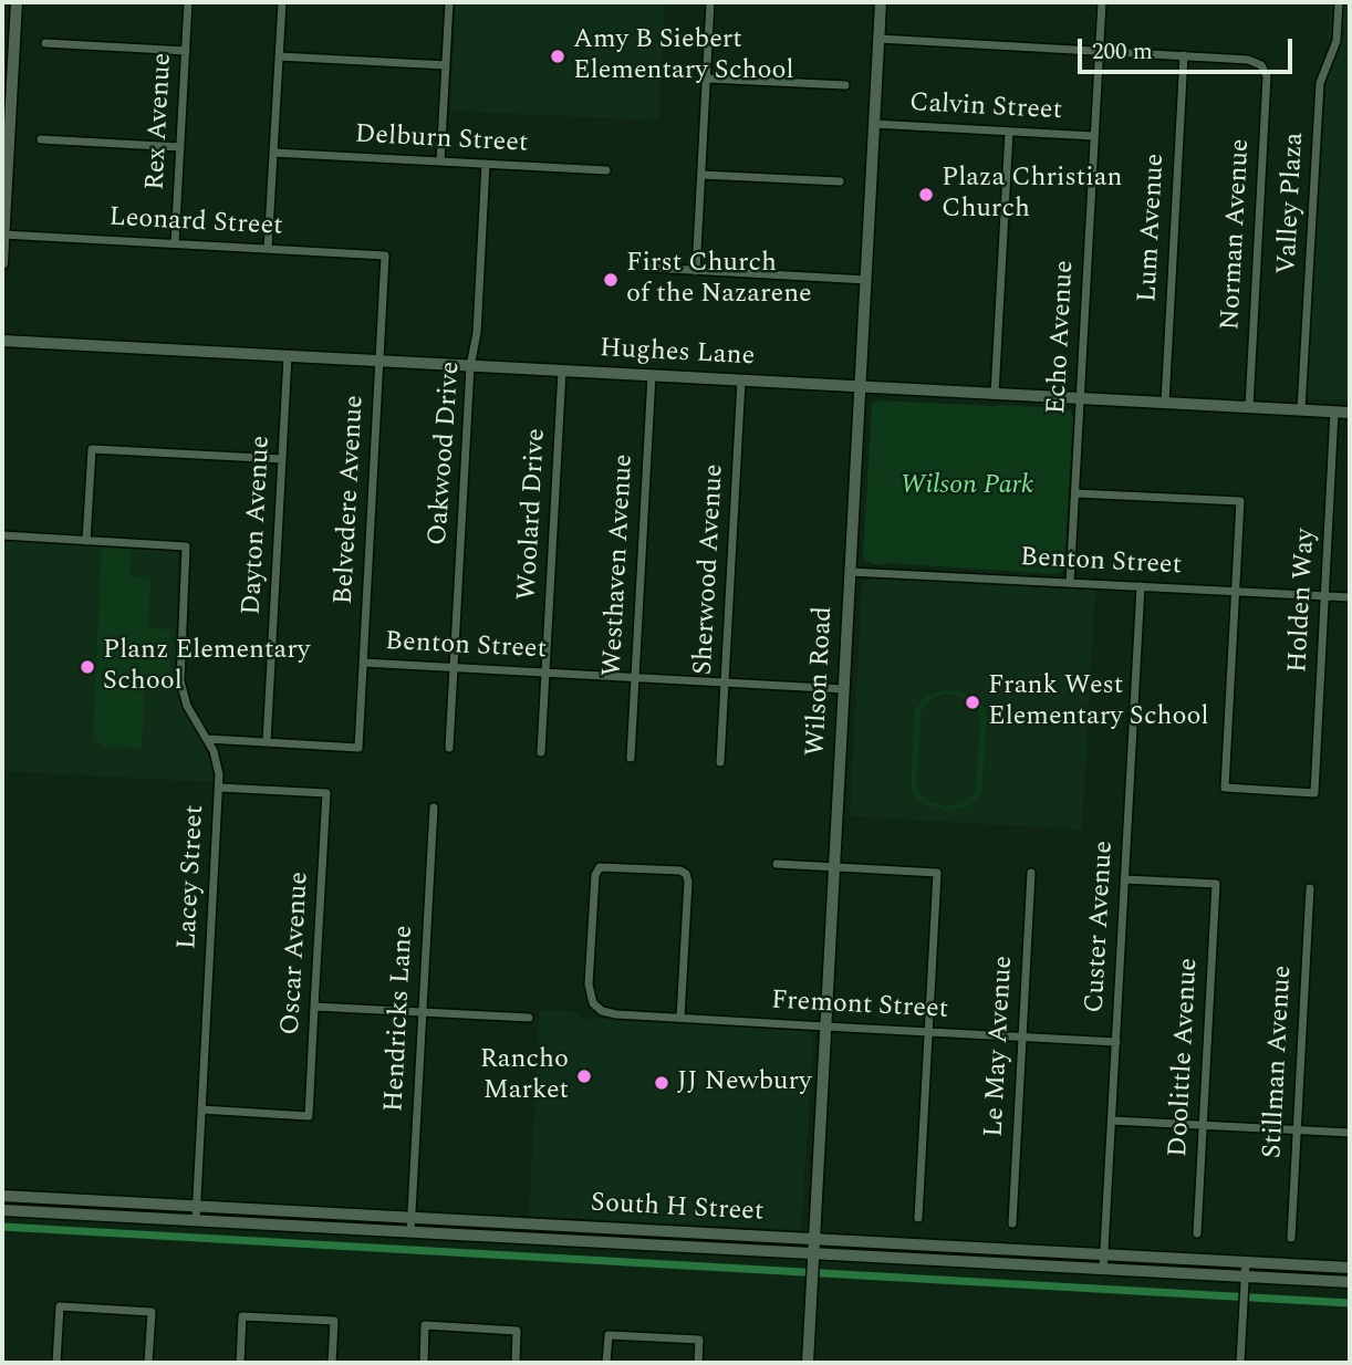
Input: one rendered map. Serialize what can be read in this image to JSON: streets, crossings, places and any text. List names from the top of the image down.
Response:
{
  "streets": {
    "street": [
      "Calvin Street",
      "Rex Avenue",
      "Delburn Street",
      "Valley Plaza",
      "Leonard Street",
      "Lum Avenue",
      "Norman Avenue",
      "Echo Avenue",
      "Hughes Lane",
      "Oakwood Drive",
      "Belvedere Avenue",
      "Woolard Drive",
      "Dayton Avenue",
      "Benton Street",
      "Westhaven Avenue",
      "Sherwood Avenue",
      "Holden Way",
      "Wilson Road",
      "Lacey Street",
      "Custer Avenue",
      "Oscar Avenue",
      "Fremont Street",
      "Hendricks Lane",
      "Le May Avenue",
      "Doolittle Avenue",
      "Stillman Avenue",
      "South H Street"
    ]
  },
  "crossings": [
    ["Calvin Street", "Echo Avenue"],
    ["Calvin Street", "Wilson Road"],
    ["Rex Avenue", "Leonard Street"],
    ["Delburn Street", "Oakwood Drive"],
    ["Valley Plaza", "Hughes Lane"],
    ["Leonard Street", "Belvedere Avenue"],
    ["Lum Avenue", "Norman Avenue"],
    ["Lum Avenue", "Hughes Lane"],
    ["Norman Avenue", "Hughes Lane"],
    ["Echo Avenue", "Hughes Lane"],
    ["Echo Avenue", "Benton Street"],
    ["Hughes Lane", "Oakwood Drive"],
    ["Hughes Lane", "Belvedere Avenue"],
    ["Hughes Lane", "Woolard Drive"],
    ["Hughes Lane", "Dayton Avenue"],
    ["Hughes Lane", "Westhaven Avenue"],
    ["Hughes Lane", "Sherwood Avenue"],
    ["Hughes Lane", "Holden Way"],
    ["Hughes Lane", "Wilson Road"],
    ["Oakwood Drive", "Benton Street"],
    ["Belvedere Avenue", "Dayton Avenue"],
    ["Belvedere Avenue", "Benton Street"],
    ["Woolard Drive", "Benton Street"],
    ["Benton Street", "Westhaven Avenue"],
    ["Benton Street", "Sherwood Avenue"],
    ["Benton Street", "Holden Way"],
    ["Benton Street", "Wilson Road"],
    ["Benton Street", "Custer Avenue"],
    ["Wilson Road", "Fremont Street"],
    ["Wilson Road", "South H Street"],
    ["Lacey Street", "Oscar Avenue"],
    ["Lacey Street", "South H Street"],
    ["Custer Avenue", "Fremont Street"],
    ["Custer Avenue", "Doolittle Avenue"],
    ["Custer Avenue", "South H Street"],
    ["Fremont Street", "Le May Avenue"],
    ["Hendricks Lane", "South H Street"]
  ],
  "parks": ["Wilson Park"],
  "places": [
    "Amy B Siebert Elementary School",
    "Plaza Christian Church",
    "First Church of the Nazarene",
    "Planz Elementary School",
    "Frank West Elementary School",
    "Rancho Market",
    "JJ Newbury"
  ],
  "scale_bar": "200 m"
}
